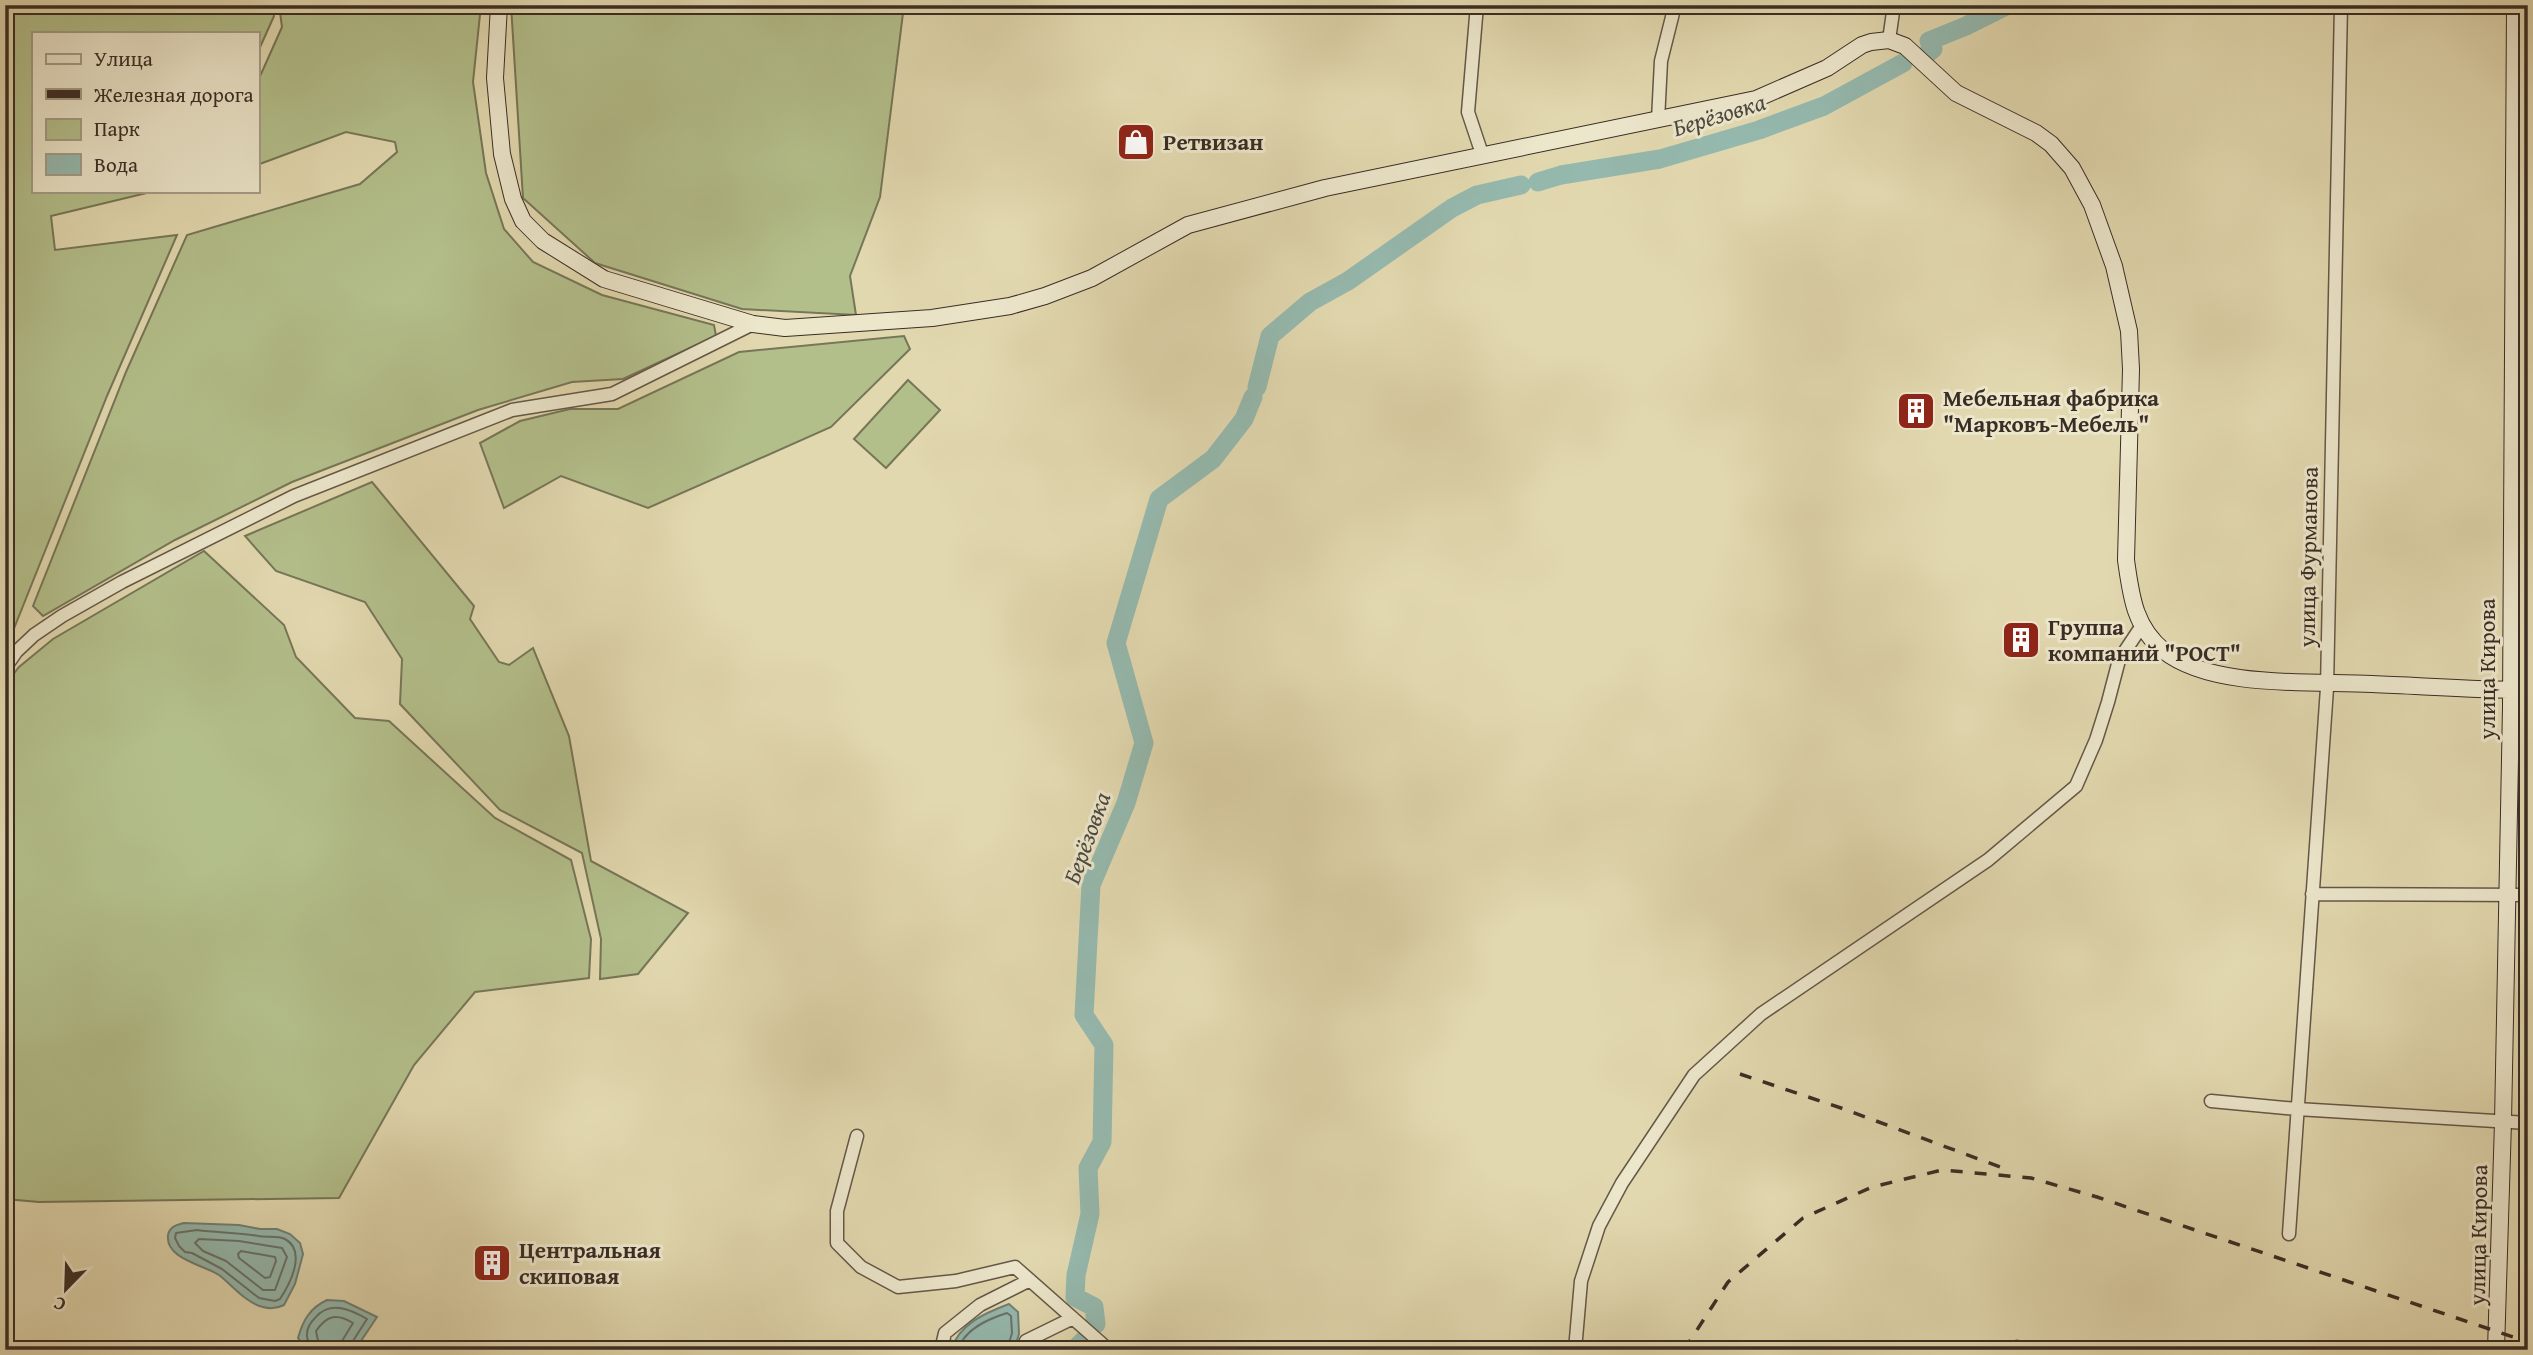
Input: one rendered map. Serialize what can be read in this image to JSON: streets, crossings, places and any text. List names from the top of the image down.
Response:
{
  "streets": {
    "street": ["улица Фурманова", "улица Кирова"]
  },
  "water": ["Берёзовка"],
  "places": {
    "shop": ["Ретвизан"],
    "building": ["Мебельная фабрика \"Марковъ-Мебель\"", "Группа компаний \"РОСТ\"", "Центральная скиповая"]
  },
  "legend": [
    "Улица",
    "Железная дорога",
    "Парк",
    "Вода"
  ],
  "north": "bottom left"
}
